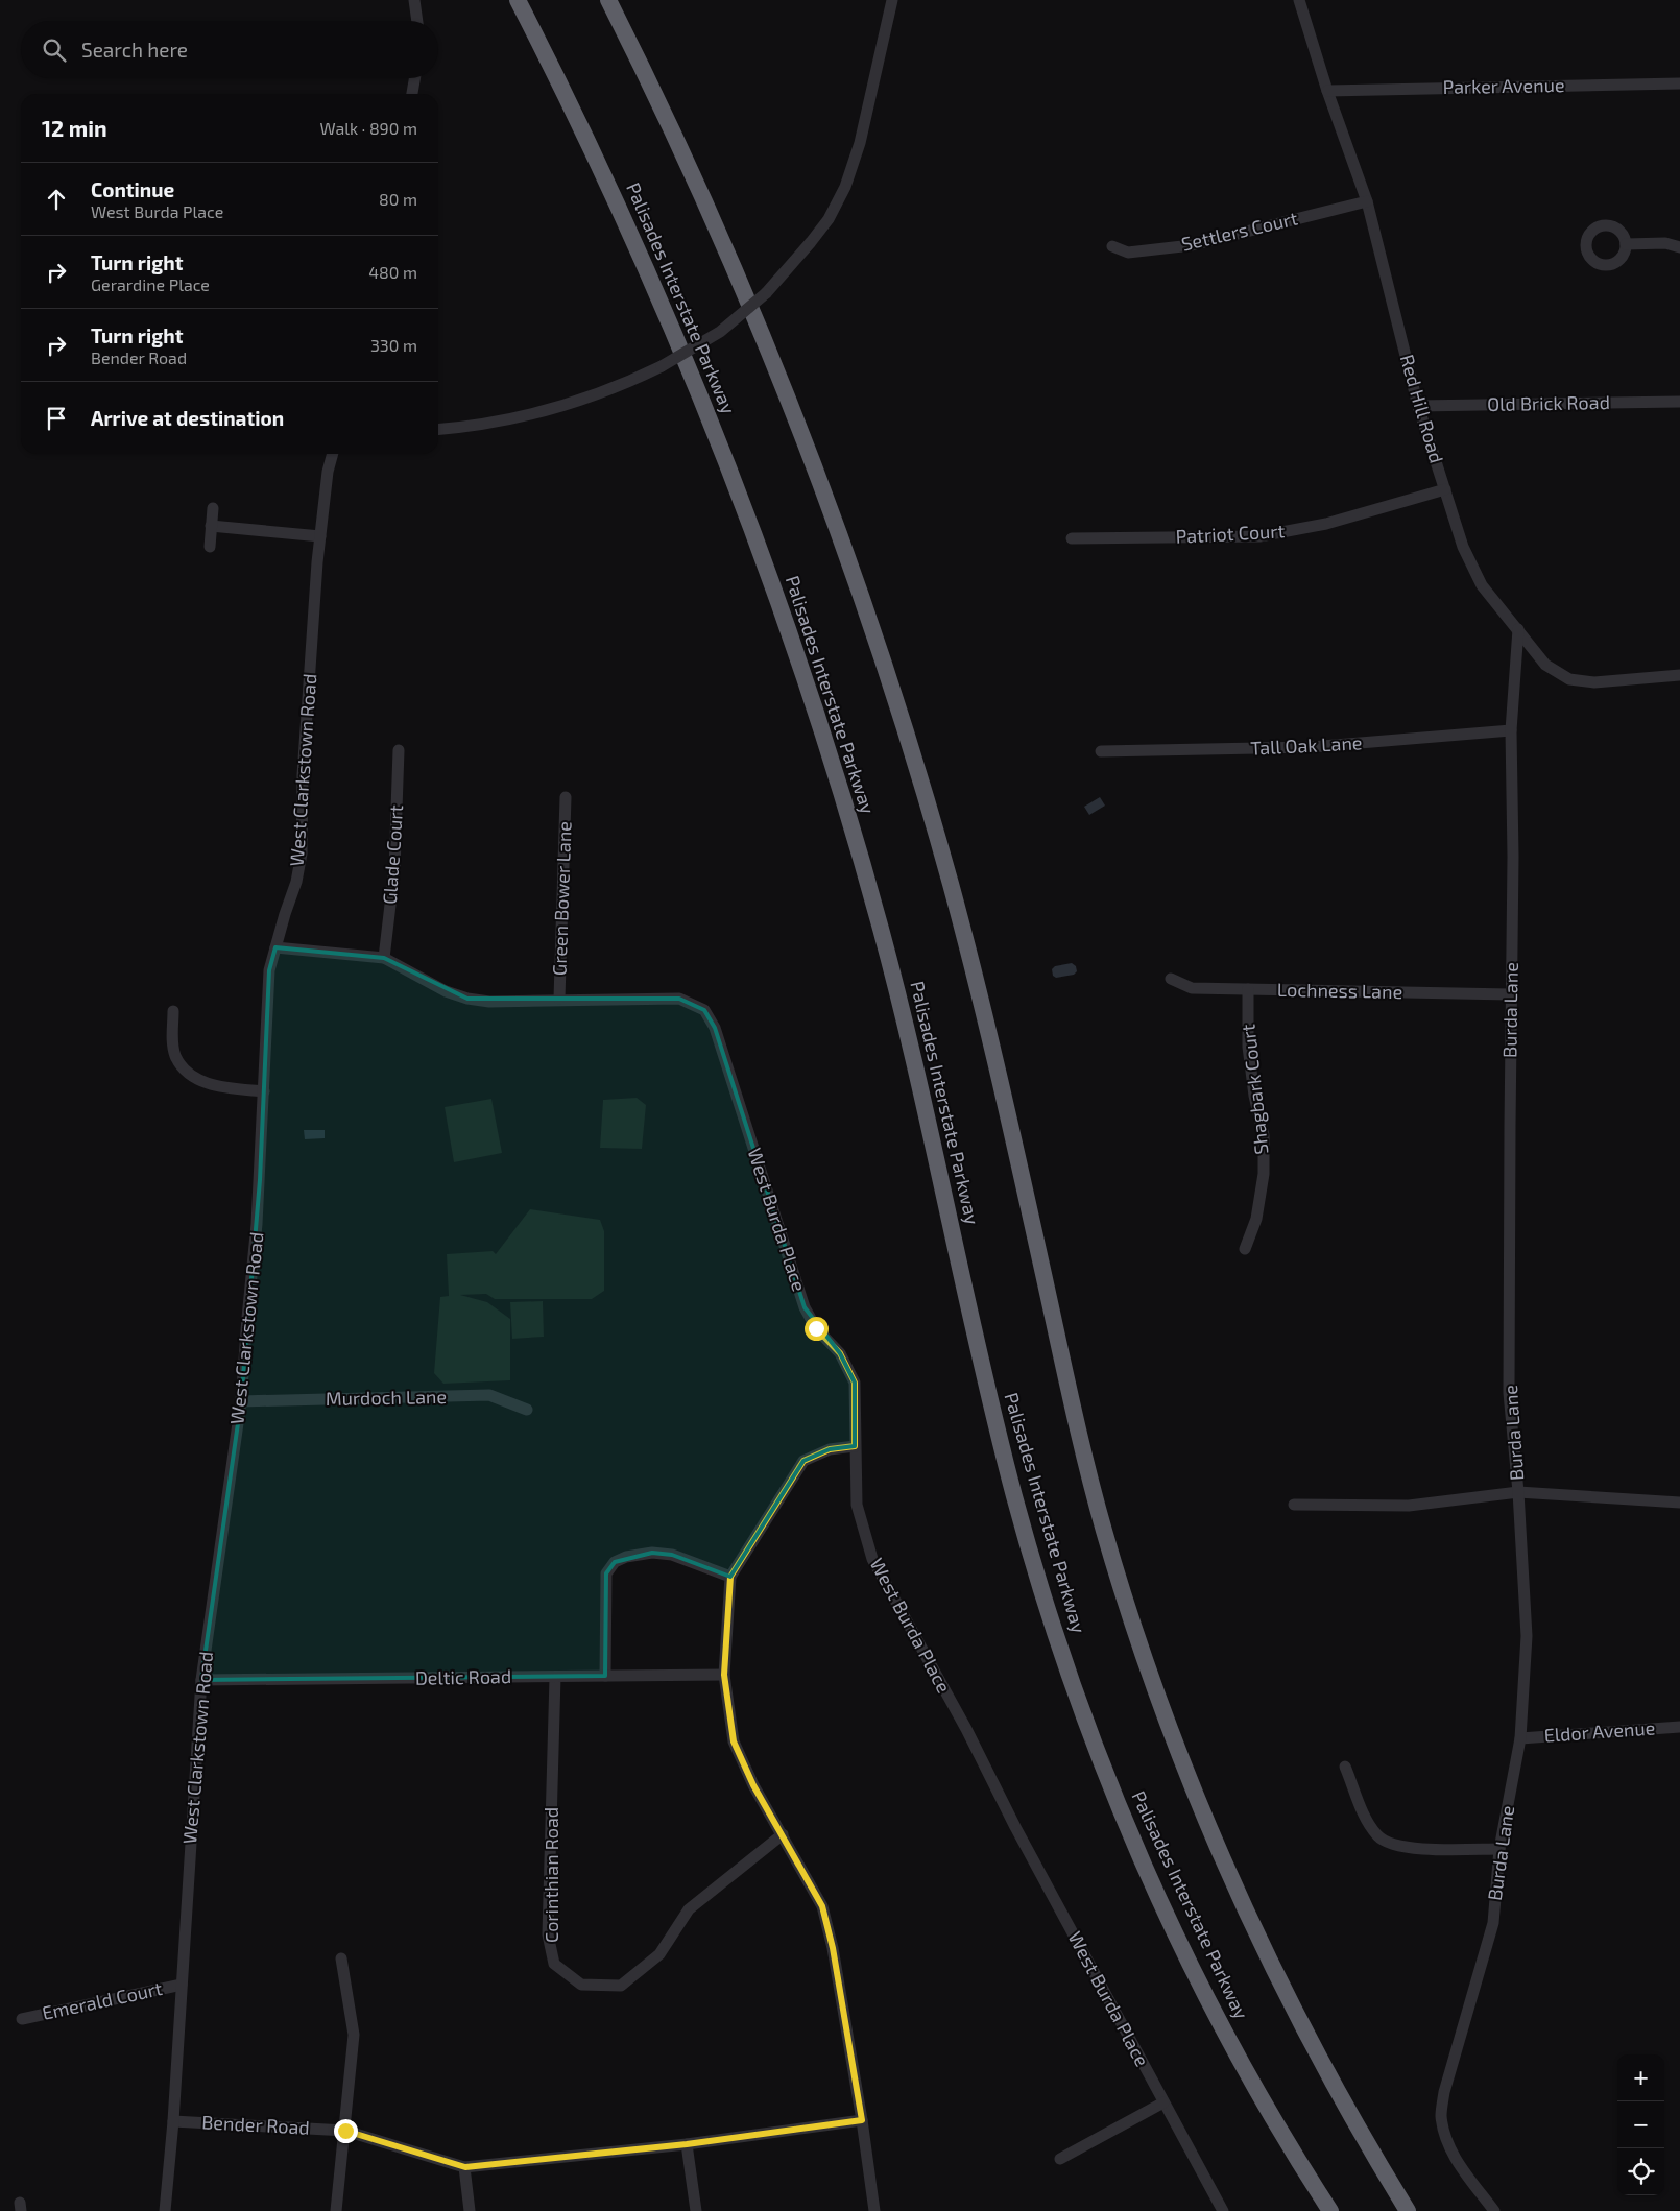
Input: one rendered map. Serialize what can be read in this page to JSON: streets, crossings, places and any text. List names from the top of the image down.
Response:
{
  "streets": {
    "highway": ["Palisades Interstate Parkway"],
    "street": [
      "Parker Avenue",
      "Settlers Court",
      "Old Brick Road",
      "Red Hill Road",
      "Patriot Court",
      "Tall Oak Lane",
      "West Clarkstown Road",
      "Glade Court",
      "Green Bower Lane",
      "Lochness Lane",
      "Burda Lane",
      "Shagbark Court",
      "West Burda Place",
      "Murdoch Lane",
      "Deltic Road",
      "Eldor Avenue",
      "Corinthian Road",
      "Emerald Court",
      "Bender Road"
    ]
  },
  "crossings": [
    ["Parker Avenue", "Red Hill Road"],
    ["Settlers Court", "Red Hill Road"],
    ["Old Brick Road", "Red Hill Road"],
    ["Red Hill Road", "Patriot Court"],
    ["Red Hill Road", "Burda Lane"],
    ["Tall Oak Lane", "Burda Lane"],
    ["West Clarkstown Road", "West Burda Place"],
    ["West Clarkstown Road", "Murdoch Lane"],
    ["West Clarkstown Road", "Deltic Road"],
    ["West Clarkstown Road", "Emerald Court"],
    ["West Clarkstown Road", "Bender Road"],
    ["Glade Court", "West Burda Place"],
    ["Green Bower Lane", "West Burda Place"],
    ["Lochness Lane", "Burda Lane"],
    ["Lochness Lane", "Shagbark Court"],
    ["Burda Lane", "Eldor Avenue"],
    ["Deltic Road", "Corinthian Road"]
  ],
  "page": {
    "search": "Search here",
    "heading": ["12 min", "Walk · 890 m"],
    "list": [
      ["Continue", "West Burda Place", "80 m"],
      ["Turn right", "Gerardine Place", "480 m"],
      ["Turn right", "Bender Road", "330 m"],
      "Arrive at destination"
    ],
    "map_buttons": ["+", "−"]
  }
}
